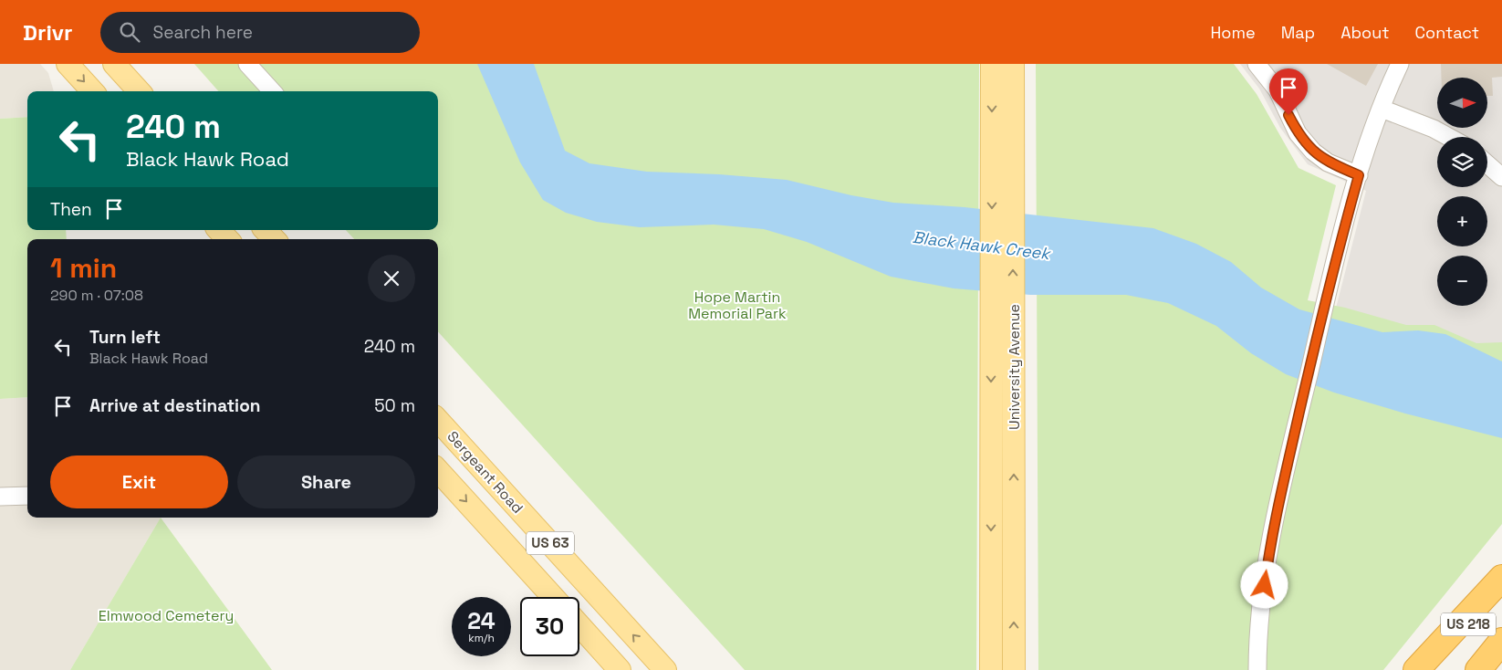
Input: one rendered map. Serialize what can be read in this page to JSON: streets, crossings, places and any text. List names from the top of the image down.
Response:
{
  "streets": {
    "highway": ["US 218"],
    "main road": ["University Avenue", "Sergeant Road", "US 63"]
  },
  "water": ["Black Hawk Creek"],
  "parks": ["Hope Martin Memorial Park", "Elmwood Cemetery"],
  "north": "right",
  "page": {
    "header": "Drivr",
    "search": "Search here",
    "nav": [
      "Home",
      "Map",
      "About",
      "Contact"
    ],
    "map_buttons": ["+", "−"],
    "turn": ["240 m", "Black Hawk Road"],
    "then": "Then",
    "heading": ["1 min", "290 m · 07:08"],
    "list": [
      {
        "name": "Turn left",
        "note": "Black Hawk Road",
        "value": "240 m"
      },
      {
        "name": "Arrive at destination",
        "value": "50 m"
      }
    ],
    "buttons": ["Exit", "Share"],
    "speed": "24 km/h",
    "limit": "30"
  }
}
